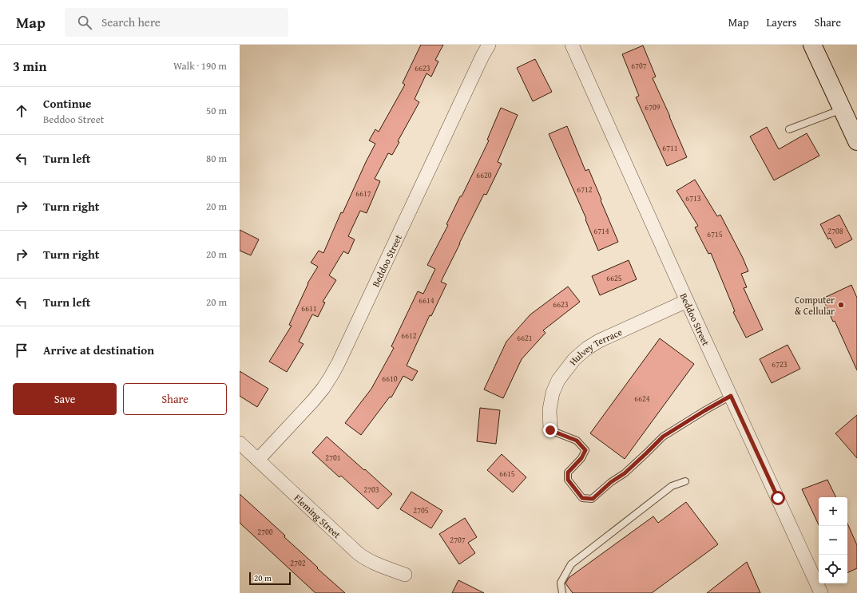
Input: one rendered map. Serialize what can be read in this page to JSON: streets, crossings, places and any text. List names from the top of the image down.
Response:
{
  "streets": {
    "street": ["Beddoo Street", "Hulvey Terrace", "Fleming Street"]
  },
  "crossings": [
    ["Beddoo Street", "Hulvey Terrace"],
    ["Beddoo Street", "Fleming Street"]
  ],
  "places": ["Computer & Cellular"],
  "house_numbers": [
    "6707",
    "6623",
    "6709",
    "6711",
    "6620",
    "6712",
    "6617",
    "6713",
    "6714",
    "2708",
    "6715",
    "6625",
    "6614",
    "6623",
    "6611",
    "6612",
    "6621",
    "6723",
    "6610",
    "6624",
    "2701",
    "6615",
    "2703",
    "2705",
    "2700",
    "2707",
    "2702"
  ],
  "scale_bar": "20 m",
  "page": {
    "header": "Map",
    "search": "Search here",
    "nav": ["Map", "Layers", "Share"],
    "heading": ["3 min", "Walk · 190 m"],
    "list": [
      ["Continue", "Beddoo Street", "50 m"],
      ["Turn left", "80 m"],
      ["Turn right", "20 m"],
      ["Turn right", "20 m"],
      ["Turn left", "20 m"],
      "Arrive at destination"
    ],
    "buttons": ["Save", "Share"],
    "map_buttons": ["+", "−"],
    "scale": "20 m"
  }
}
